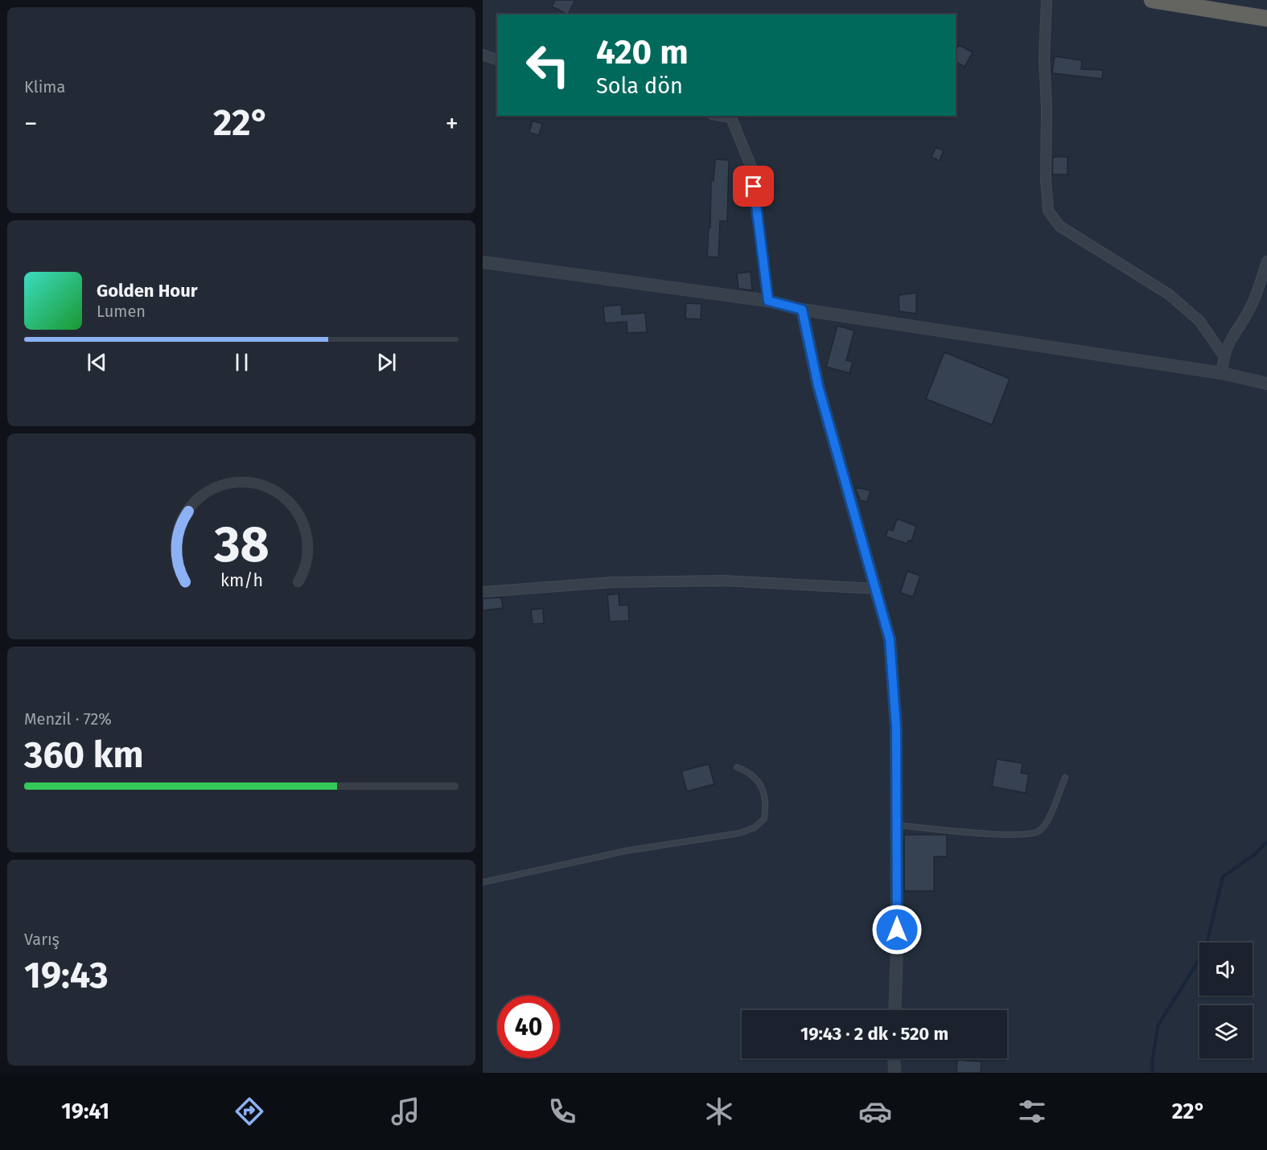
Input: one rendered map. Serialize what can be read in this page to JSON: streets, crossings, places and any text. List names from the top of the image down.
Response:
{
  "page": {
    "tile": [
      "Klima",
      ["Menzil · 72%", "360 km"],
      ["Varış", "19:43"]
    ],
    "turn": ["420 m", "Sola dön"],
    "heat": ["−", "22°", "+"],
    "song": ["Golden Hour", "Lumen"],
    "limit": "40",
    "trip": "19:43 · 2 dk · 520 m",
    "tabs": ["19:41", "22°"],
    "gauge": ["38", "km/h"]
  }
}
